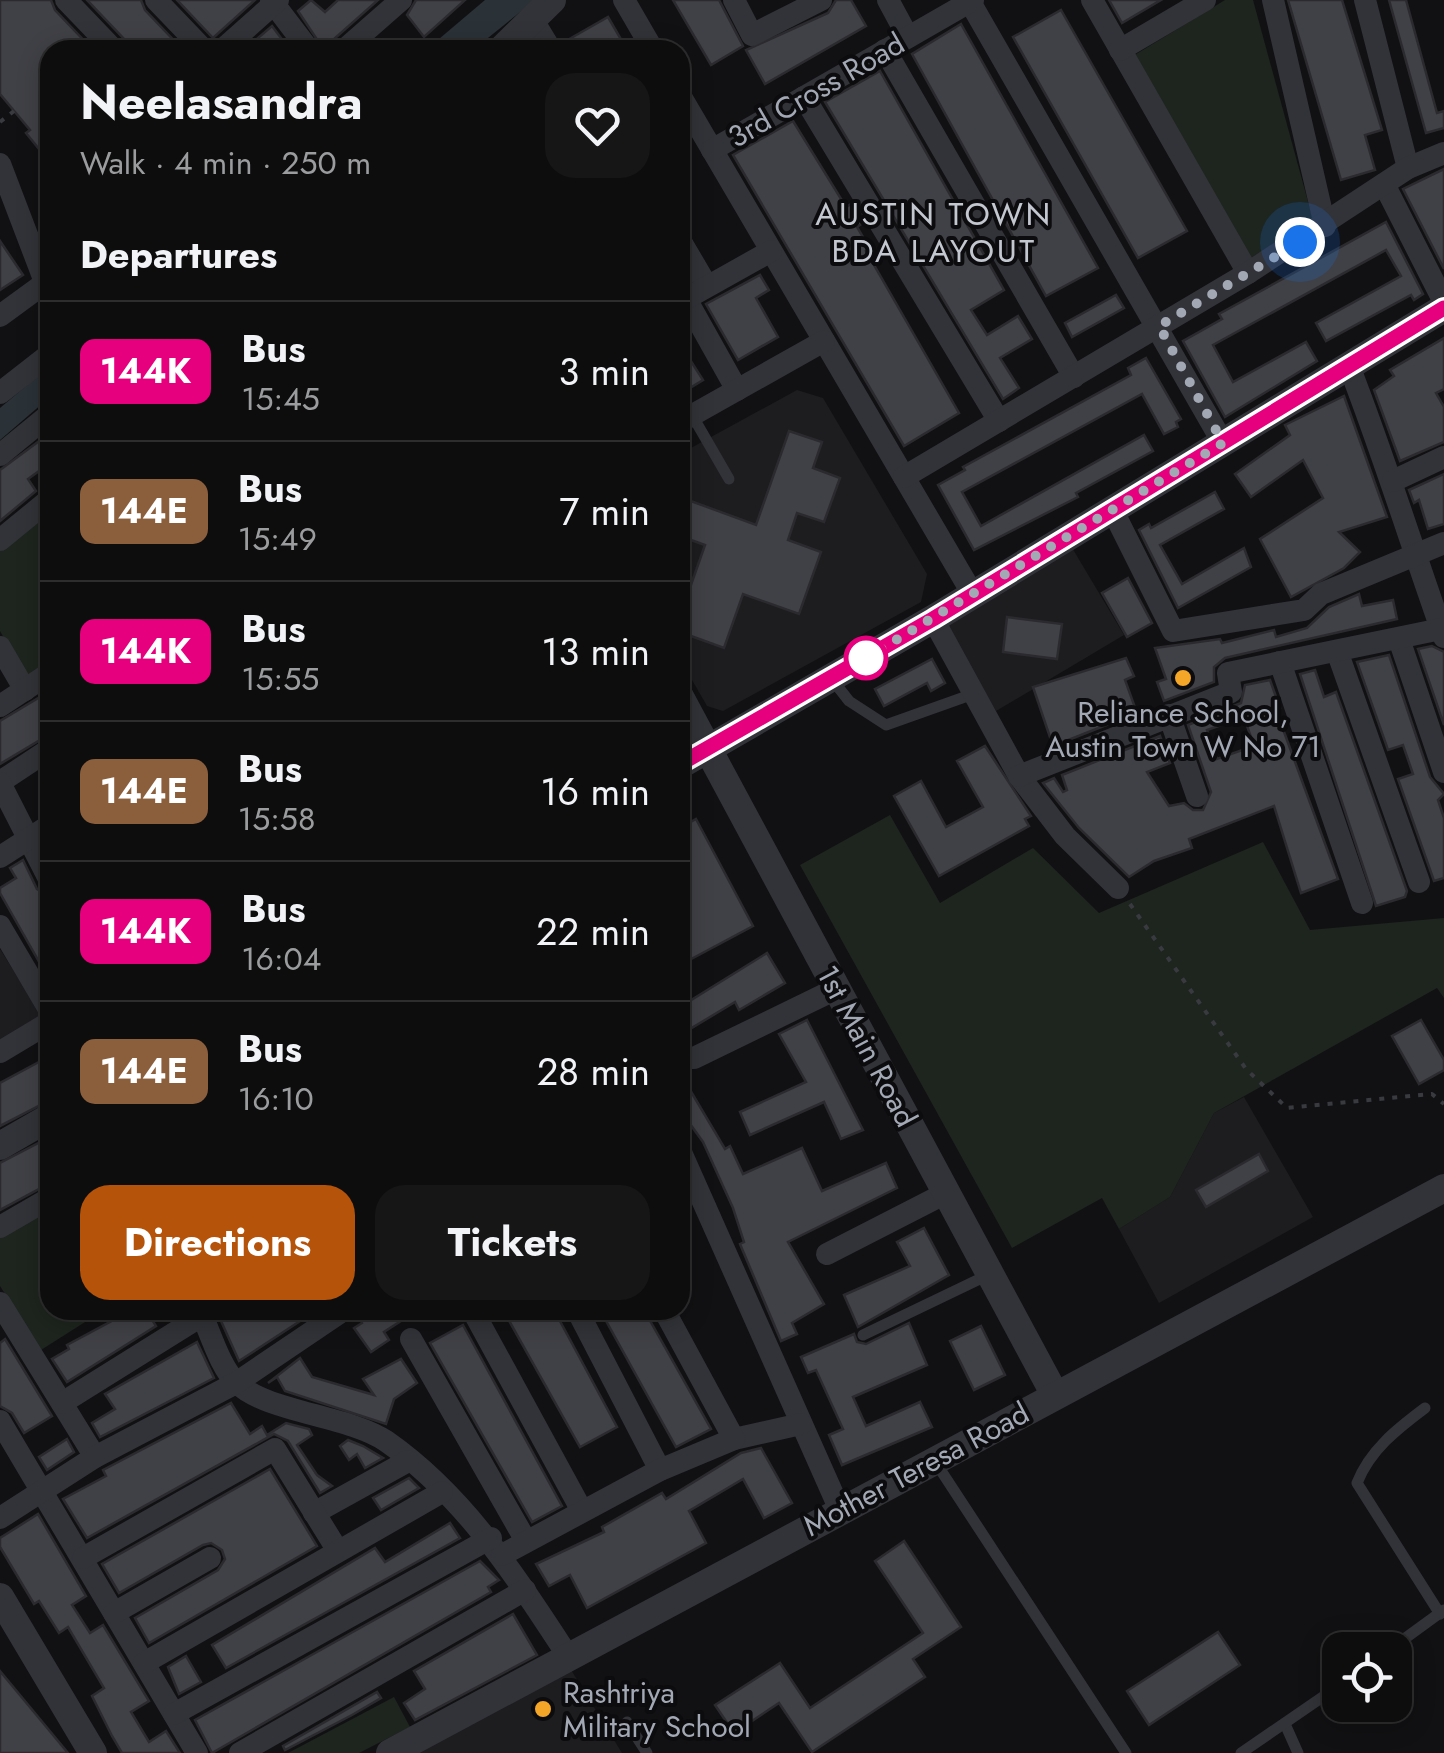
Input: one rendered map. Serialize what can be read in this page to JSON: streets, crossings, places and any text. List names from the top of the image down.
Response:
{
  "streets": {
    "street": ["3rd Cross Road", "1st Main Road", "Mother Teresa Road"]
  },
  "crossings": [
    ["1st Main Road", "Mother Teresa Road"]
  ],
  "districts": ["AUSTIN TOWN BDA LAYOUT"],
  "places": ["Reliance School, Austin Town W No 71", "Rashtriya Military School"],
  "lines": ["bus line 144K"],
  "page": {
    "heading": [
      ["Neelasandra", "Walk · 4 min · 250 m"],
      "Departures"
    ],
    "list": [
      {
        "mark": "144K",
        "name": "Bus",
        "note": "15:45",
        "value": "3 min"
      },
      {
        "mark": "144E",
        "name": "Bus",
        "note": "15:49",
        "value": "7 min"
      },
      {
        "mark": "144K",
        "name": "Bus",
        "note": "15:55",
        "value": "13 min"
      },
      {
        "mark": "144E",
        "name": "Bus",
        "note": "15:58",
        "value": "16 min"
      },
      {
        "mark": "144K",
        "name": "Bus",
        "note": "16:04",
        "value": "22 min"
      },
      {
        "mark": "144E",
        "name": "Bus",
        "note": "16:10",
        "value": "28 min"
      }
    ],
    "buttons": ["Directions", "Tickets"]
  }
}
